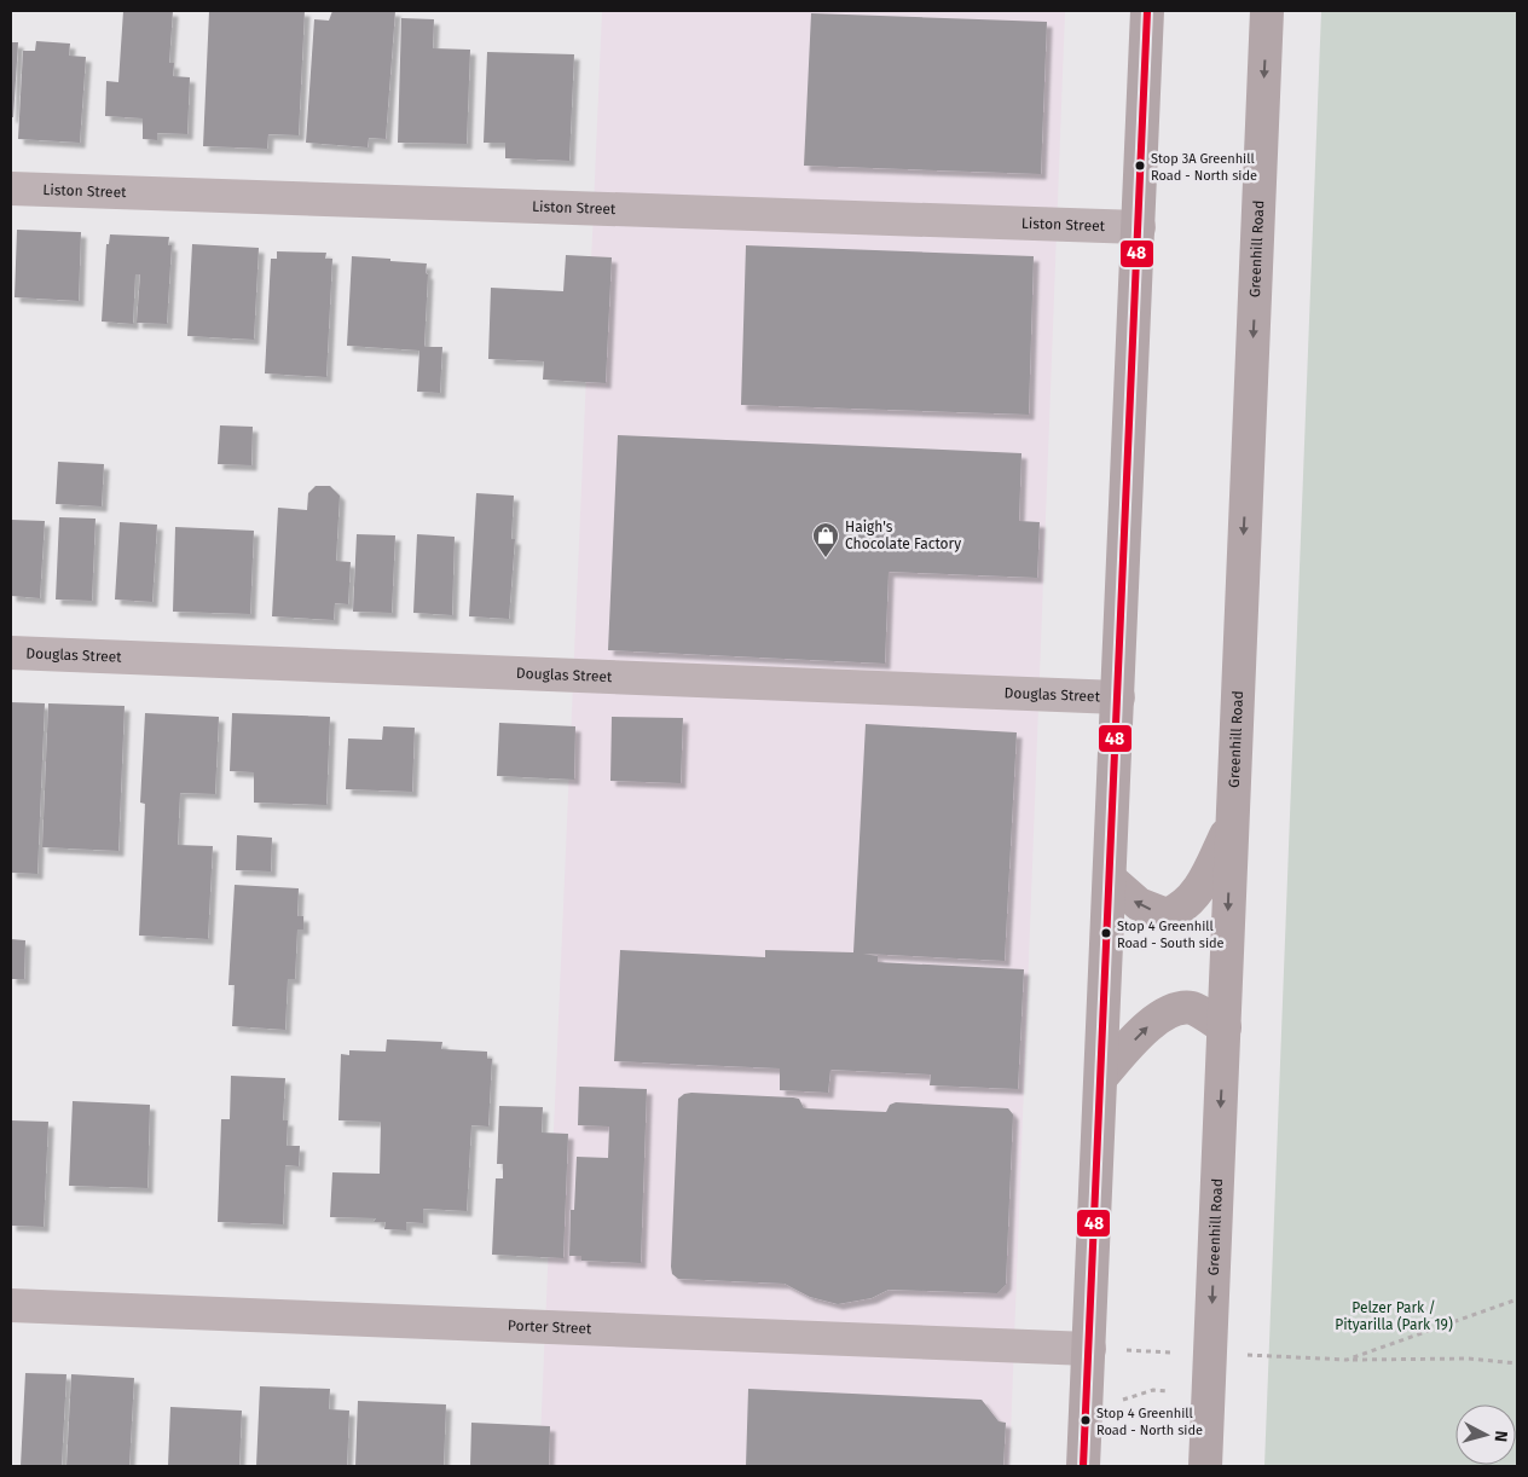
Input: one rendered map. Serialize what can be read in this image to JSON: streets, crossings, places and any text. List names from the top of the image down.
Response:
{
  "streets": {
    "highway": ["Greenhill Road"],
    "street": ["Liston Street", "Douglas Street", "Porter Street"]
  },
  "parks": ["Pelzer Park / Pityarilla (Park 19)"],
  "places": {
    "other": ["Stop 3A Greenhill Road - North side", "Stop 4 Greenhill Road - South side", "Stop 4 Greenhill Road - North side"],
    "shop": ["Haigh's Chocolate Factory"]
  },
  "lines": ["transit line 48"],
  "north": "right"
}
